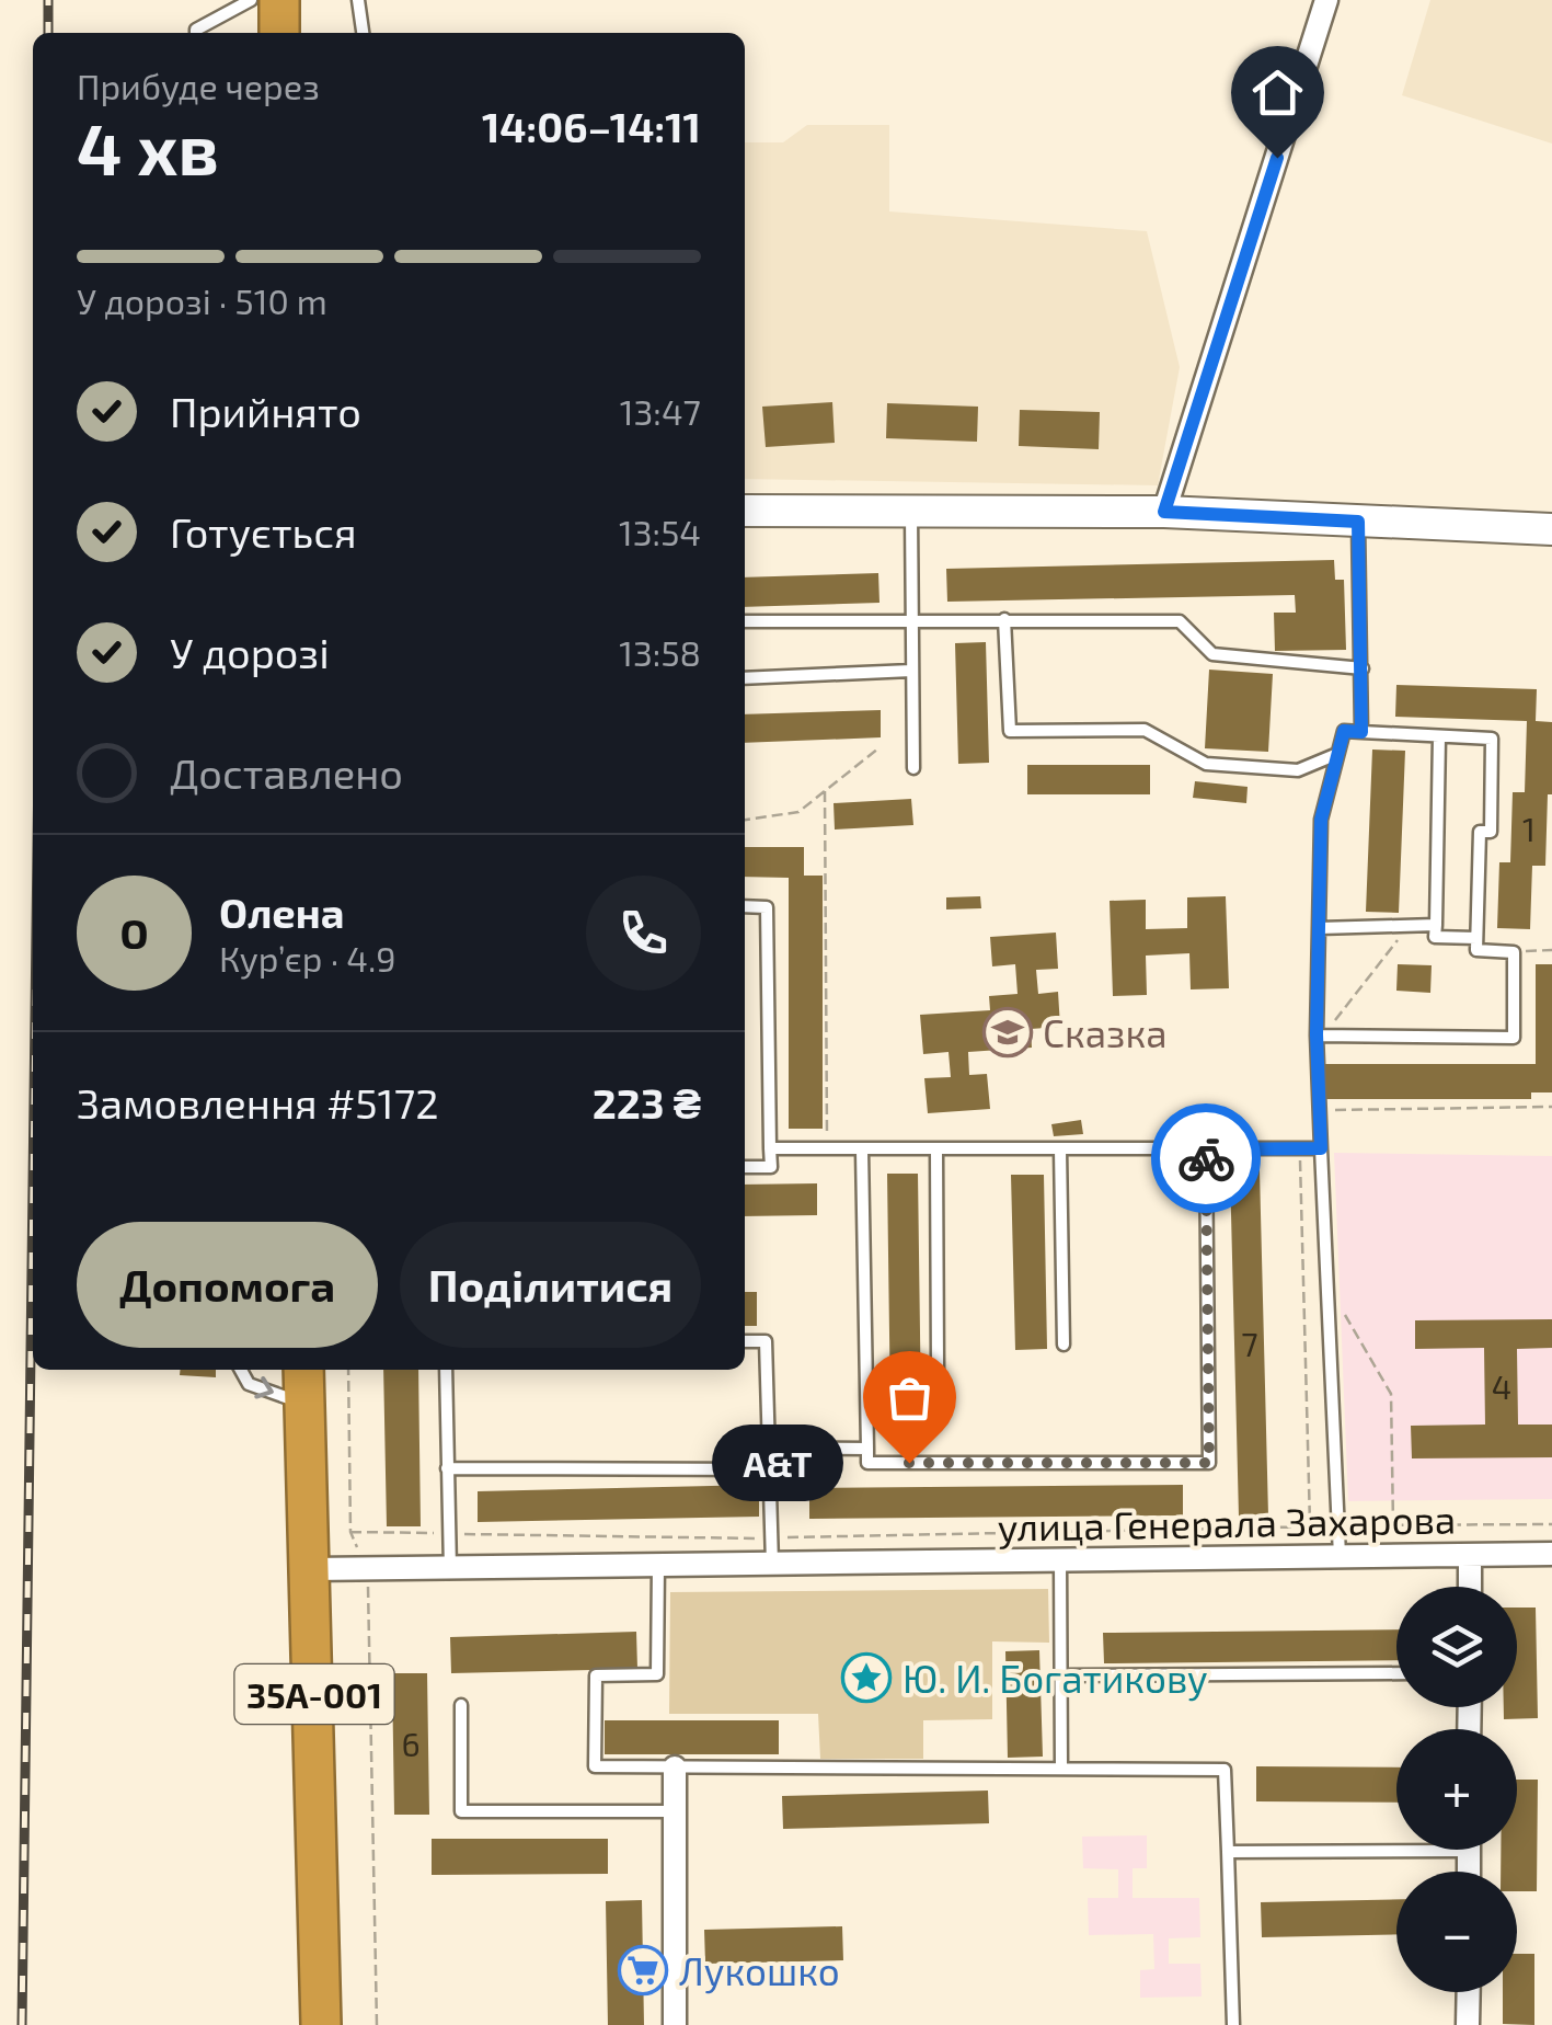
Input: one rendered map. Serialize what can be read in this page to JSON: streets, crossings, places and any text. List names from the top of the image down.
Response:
{
  "streets": {
    "highway": ["35А-001"],
    "street": ["улица Генерала Захарова"]
  },
  "crossings": [
    ["улица Генерала Захарова", "35А-001"]
  ],
  "places": {
    "school or university": ["Сказка"],
    "other": ["A&T"],
    "place": ["Ю. И. Богатикову"],
    "supermarket": ["Лукошко"]
  },
  "house_numbers": [
    "1",
    "7",
    "4",
    "6"
  ],
  "page": {
    "heading": ["4 хв", "Прибуде через", "14:06–14:11"],
    "panel": [
      "Олена",
      "Кур’єр · 4.9",
      "Замовлення #5172",
      "223 ₴"
    ],
    "bar": "У дорозі · 510 m",
    "list": [
      ["Прийнято", "13:47"],
      ["Готується", "13:54"],
      ["У дорозі", "13:58"],
      "Доставлено"
    ],
    "round": "О",
    "buttons": ["Допомога", "Поділитися"],
    "bubble": "A&T",
    "map_buttons": ["+", "−"]
  }
}
